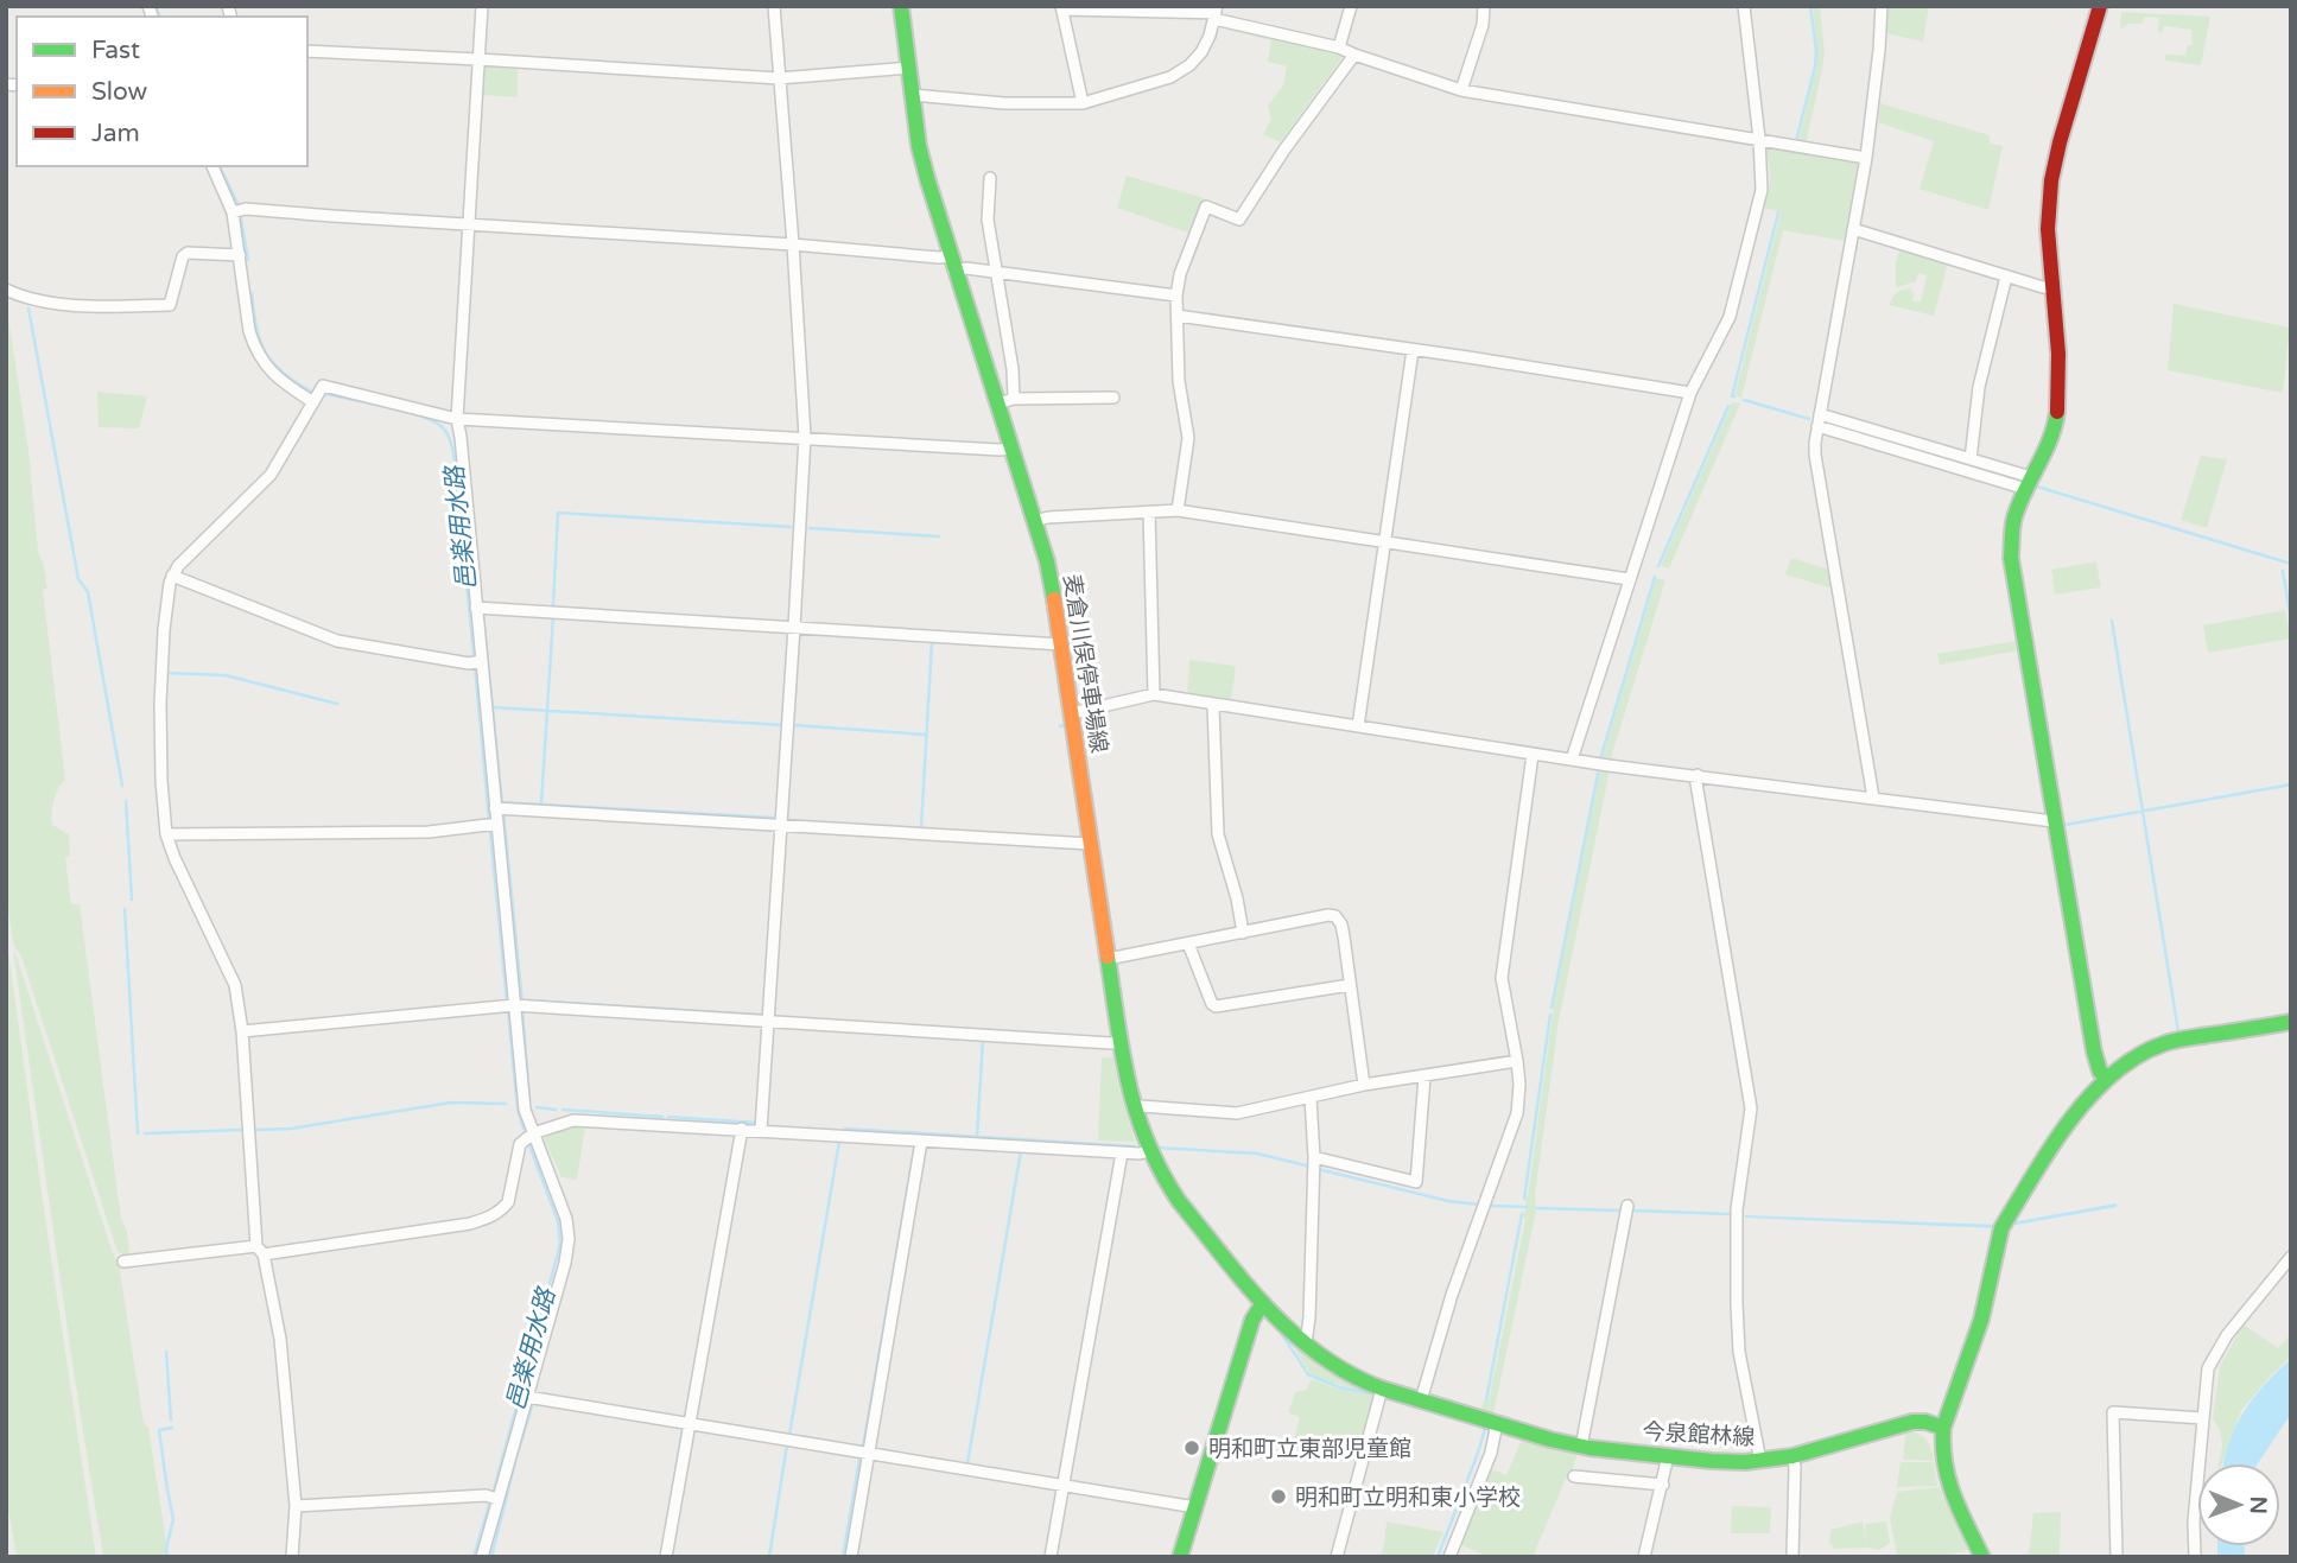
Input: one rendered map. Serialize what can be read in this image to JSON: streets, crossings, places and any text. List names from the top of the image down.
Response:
{
  "streets": {
    "main road": ["麦倉川俣停車場線", "今泉館林線"]
  },
  "crossings": [
    ["麦倉川俣停車場線", "今泉館林線"]
  ],
  "water": ["邑楽用水路"],
  "places": ["明和町立東部児童館", "明和町立明和東小学校"],
  "legend": ["Fast", "Slow", "Jam"],
  "north": "right"
}
